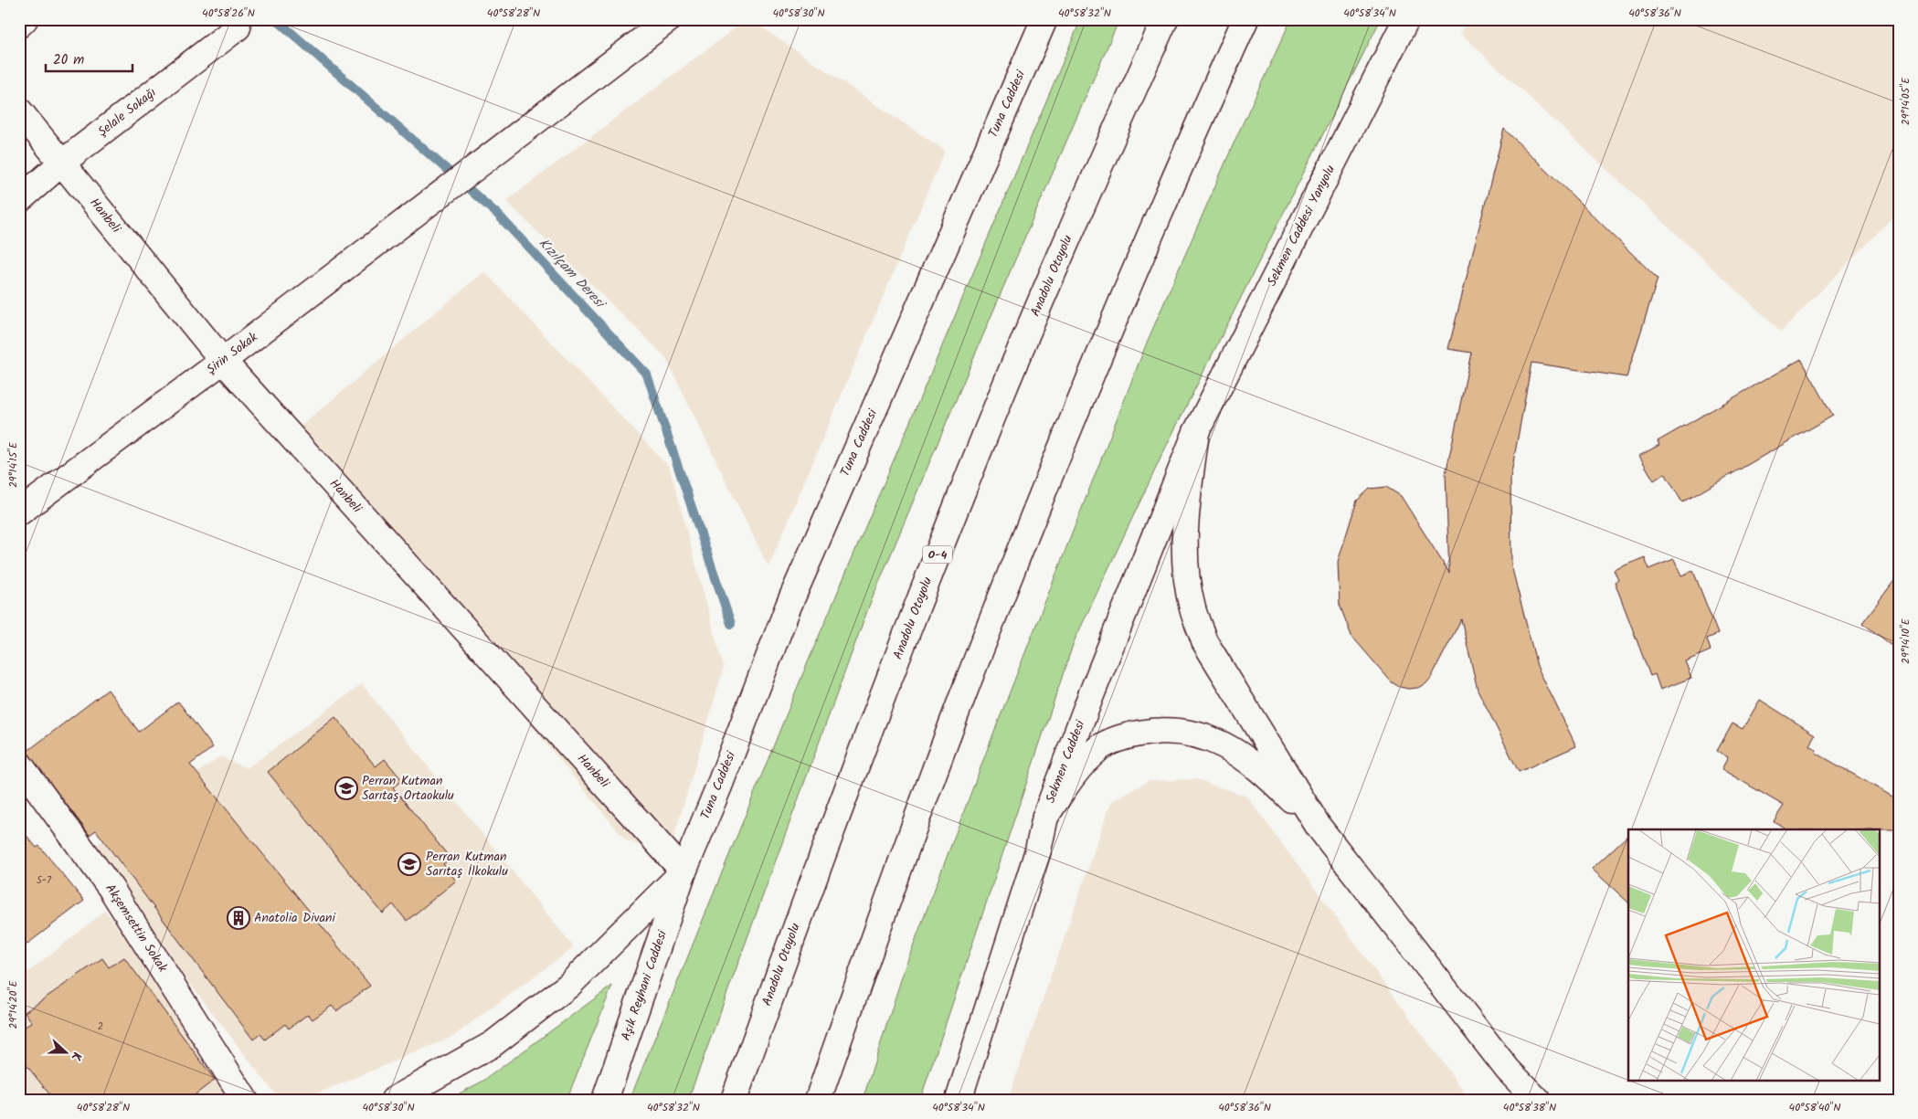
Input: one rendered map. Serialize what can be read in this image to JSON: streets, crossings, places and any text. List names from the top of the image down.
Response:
{
  "streets": {
    "main road": [
      "Tuna Caddesi",
      "Şelale Sokağı",
      "Hanbeli",
      "Sekmen Caddesi Yanyolu",
      "Anadolu Otoyolu",
      "Şirin Sokak",
      "O-4",
      "Sekmen Caddesi",
      "Akşemsettin Sokak",
      "Aşık Reyhani Caddesi"
    ]
  },
  "crossings": [
    ["Tuna Caddesi", "Hanbeli"],
    ["Tuna Caddesi", "Aşık Reyhani Caddesi"],
    ["Şelale Sokağı", "Hanbeli"],
    ["Hanbeli", "Şirin Sokak"],
    ["Hanbeli", "Aşık Reyhani Caddesi"],
    ["Sekmen Caddesi Yanyolu", "Sekmen Caddesi"]
  ],
  "water": ["Kızılçam Deresi"],
  "places": {
    "school or university": ["Perran Kutman Sarıtaş Ortaokulu", "Perran Kutman Sarıtaş İlkokulu"],
    "building": ["Anatolia Divani"]
  },
  "house_numbers": ["5-7", "2"],
  "scale_bar": "20 m",
  "north": "right",
  "coordinates": [
    "40°58'26\"N",
    "40°58'28\"N",
    "40°58'30\"N",
    "40°58'32\"N",
    "40°58'34\"N",
    "40°58'36\"N",
    "29°14'05\"E",
    "29°14'15\"E",
    "29°14'10\"E",
    "29°14'20\"E",
    "40°58'38\"N",
    "40°58'40\"N"
  ]
}
